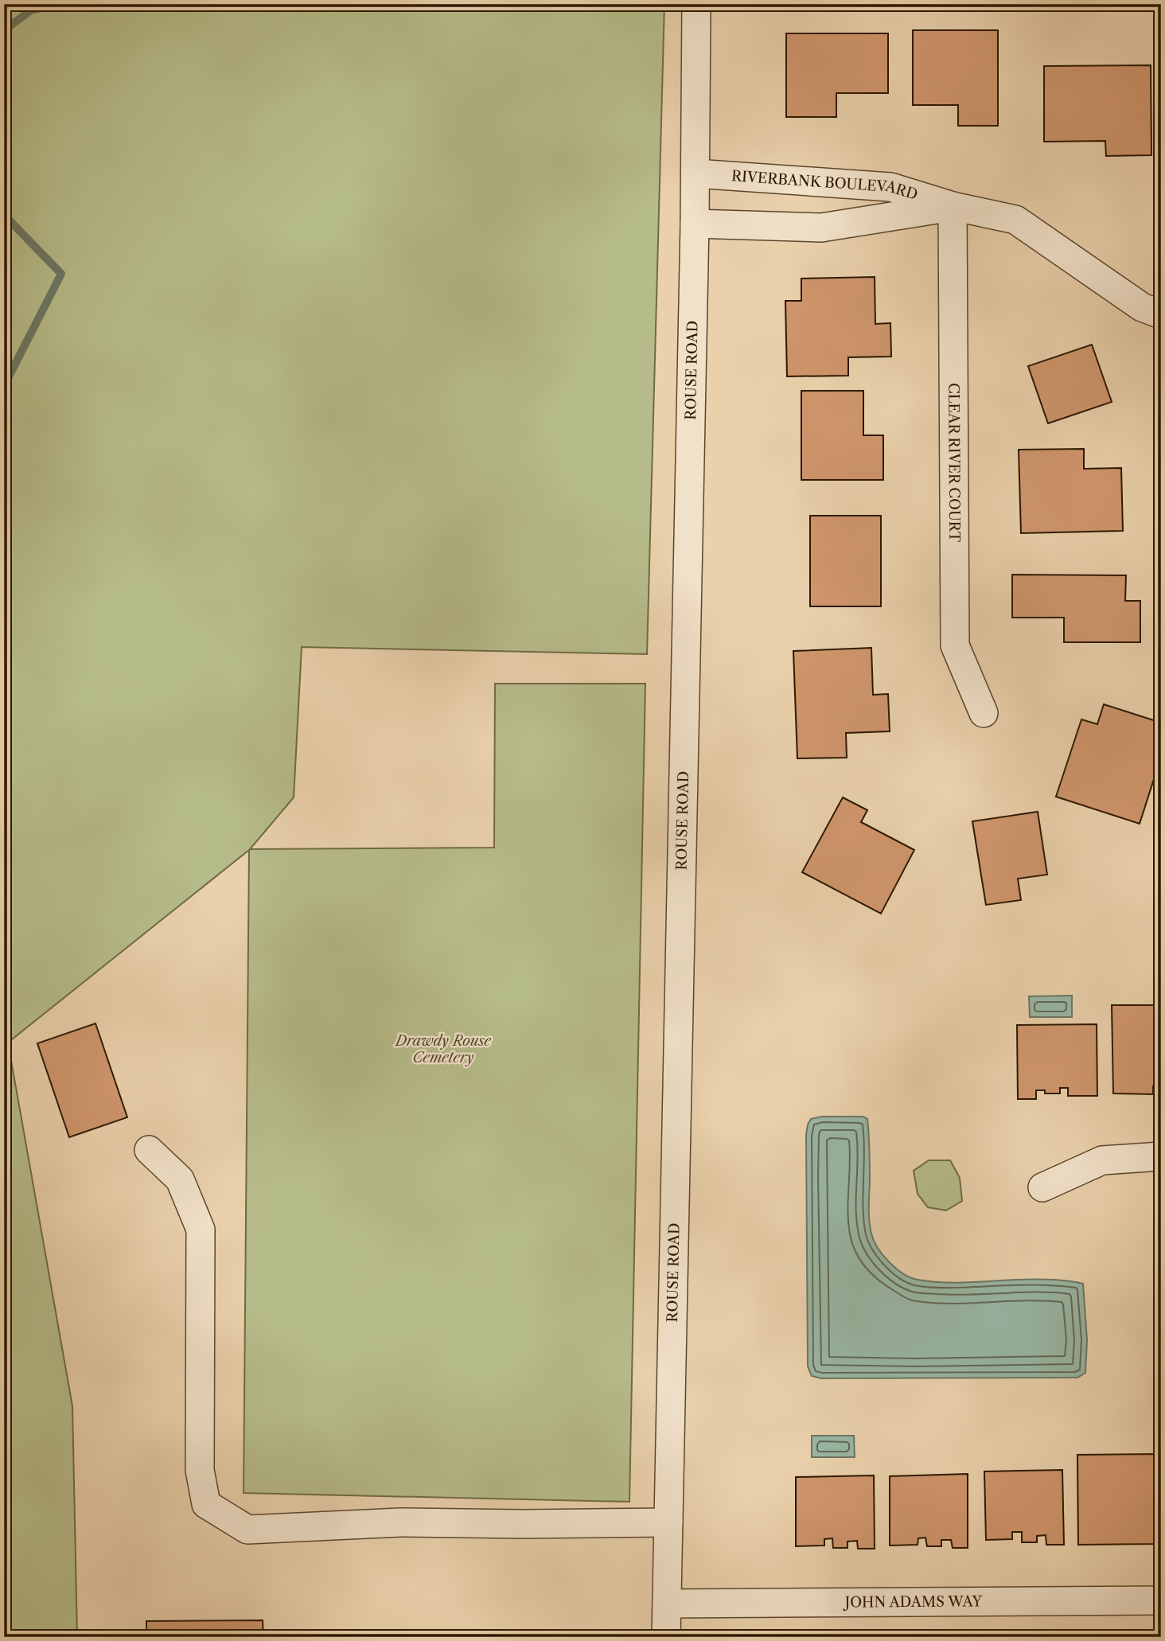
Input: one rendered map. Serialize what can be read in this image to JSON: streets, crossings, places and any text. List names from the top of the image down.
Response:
{
  "streets": {
    "street": [
      "RIVERBANK BOULEVARD",
      "ROUSE ROAD",
      "CLEAR RIVER COURT",
      "JOHN ADAMS WAY"
    ]
  },
  "crossings": [
    ["RIVERBANK BOULEVARD", "ROUSE ROAD"],
    ["RIVERBANK BOULEVARD", "CLEAR RIVER COURT"],
    ["ROUSE ROAD", "JOHN ADAMS WAY"]
  ],
  "parks": ["Drawdy Rouse Cemetery"]
}
